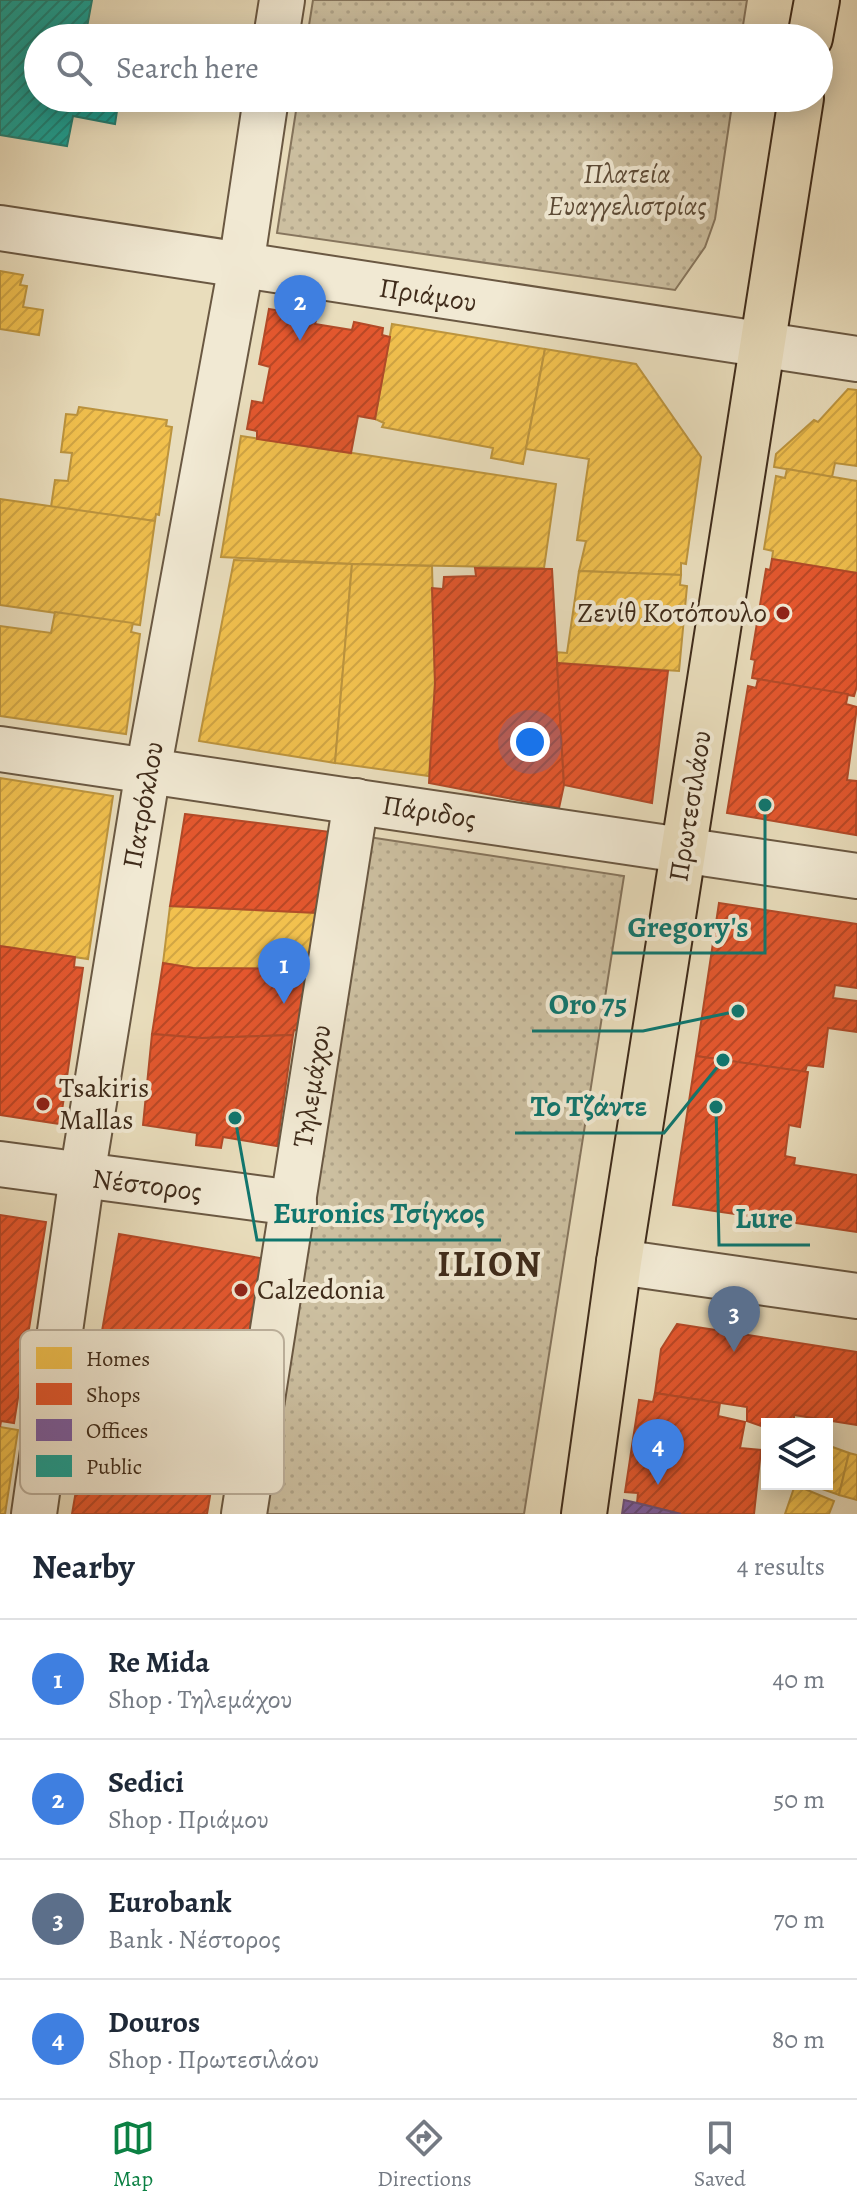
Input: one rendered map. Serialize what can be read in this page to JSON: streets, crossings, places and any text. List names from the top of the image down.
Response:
{
  "streets": {
    "main road": ["Πρωτεσιλάου"],
    "street": [
      "Πριάμου",
      "Πατρόκλου",
      "Πάριδος",
      "Τηλεμάχου",
      "Νέστορος"
    ]
  },
  "crossings": [
    ["Πριάμου", "Πατρόκλου"],
    ["Πριάμου", "Πρωτεσιλάου"],
    ["Πατρόκλου", "Πάριδος"],
    ["Πατρόκλου", "Νέστορος"],
    ["Πρωτεσιλάου", "Πάριδος"],
    ["Πάριδος", "Τηλεμάχου"],
    ["Τηλεμάχου", "Νέστορος"]
  ],
  "districts": ["ILION"],
  "parks": ["Πλατεία Ευαγγελιστρίας"],
  "places": [
    "Ζενίθ Κοτόπουλο",
    "Gregory's",
    "Oro 75",
    "Το Τζάντε",
    "Tsakiris Mallas",
    "Lure",
    "Euronics Τσίγκος",
    "Calzedonia"
  ],
  "legend": [
    "Homes",
    "Shops",
    "Offices",
    "Public"
  ],
  "page": {
    "search": "Search here",
    "pins": [
      "2",
      "1",
      "3",
      "4"
    ],
    "heading": ["Nearby", "4 results"],
    "list": [
      {
        "mark": "1",
        "name": "Re Mida",
        "note": "Shop · Τηλεμάχου",
        "value": "40 m"
      },
      {
        "mark": "2",
        "name": "Sedici",
        "note": "Shop · Πριάμου",
        "value": "50 m"
      },
      {
        "mark": "3",
        "name": "Eurobank",
        "note": "Bank · Νέστορος",
        "value": "70 m"
      },
      {
        "mark": "4",
        "name": "Douros",
        "note": "Shop · Πρωτεσιλάου",
        "value": "80 m"
      }
    ],
    "nav": ["Map", "Directions", "Saved"]
  }
}
